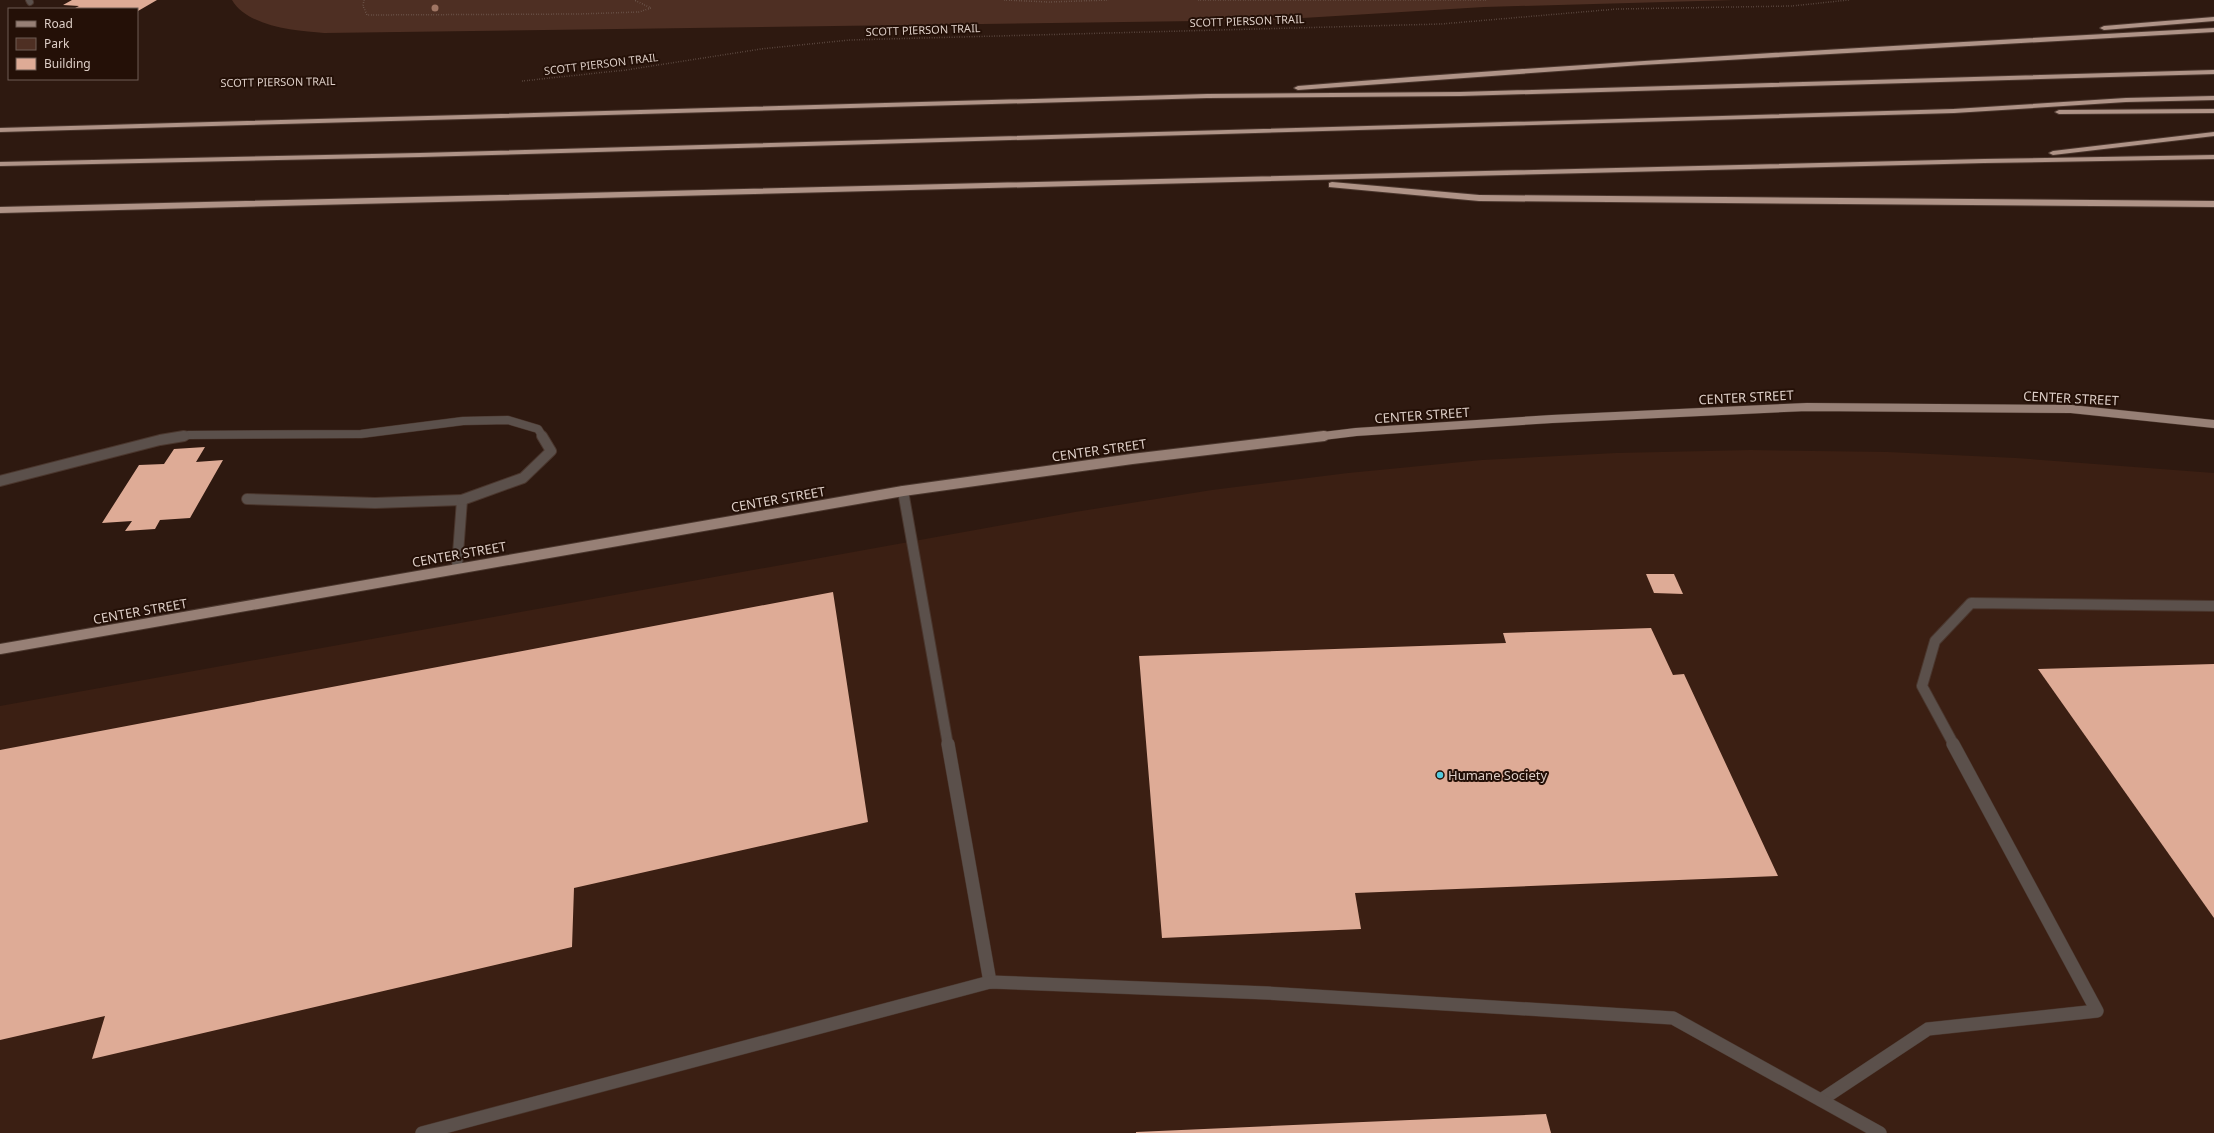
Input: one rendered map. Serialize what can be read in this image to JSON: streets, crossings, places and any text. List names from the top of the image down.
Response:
{
  "streets": {
    "main road": ["CENTER STREET"],
    "path": ["SCOTT PIERSON TRAIL"]
  },
  "places": ["Humane Society"],
  "legend": ["Road", "Park", "Building"]
}
